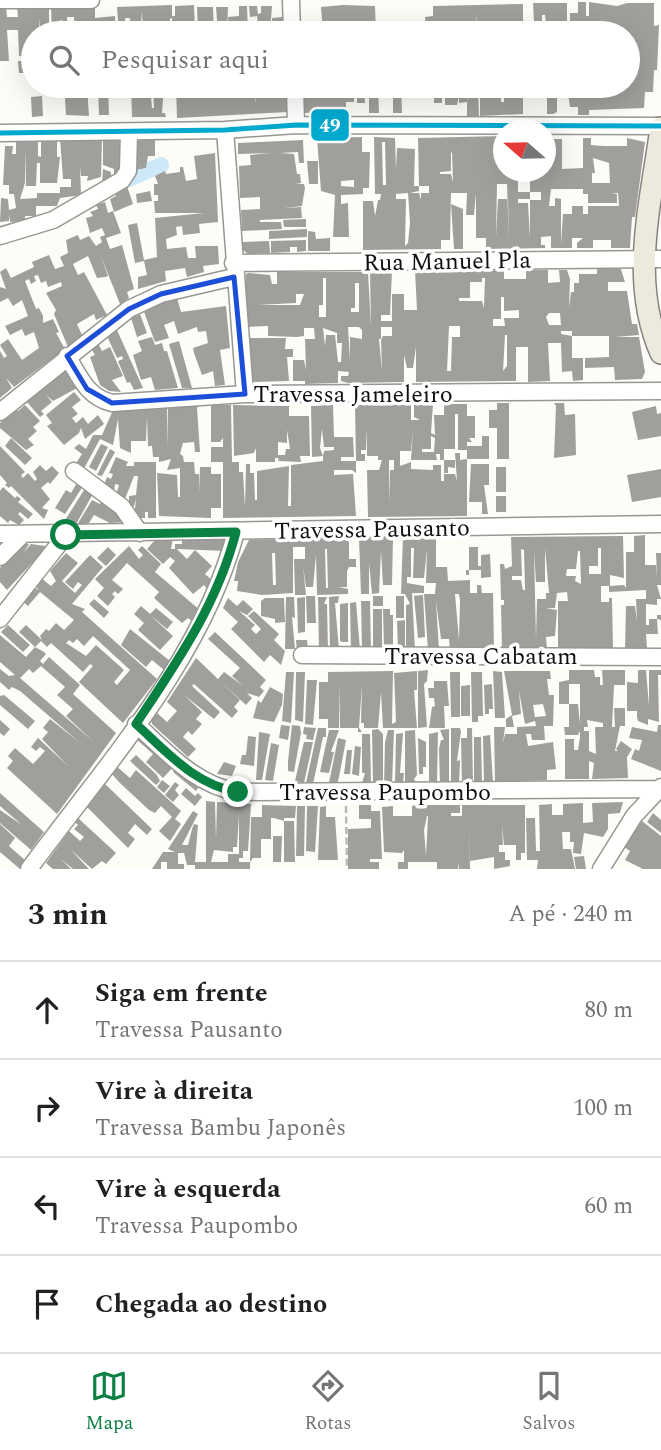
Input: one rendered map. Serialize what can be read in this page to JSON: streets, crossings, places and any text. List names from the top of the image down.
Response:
{
  "streets": {
    "street": [
      "Rua Manuel Pla",
      "Travessa Jameleiro",
      "Travessa Pausanto",
      "Travessa Cabatam",
      "Travessa Paupombo"
    ]
  },
  "crossings": [
    ["Rua Manuel Pla", "Travessa Jameleiro"]
  ],
  "lines": ["transit line 49"],
  "north": "left",
  "page": {
    "search": "Pesquisar aqui",
    "heading": ["3 min", "A pé · 240 m"],
    "list": [
      ["Siga em frente", "Travessa Pausanto", "80 m"],
      ["Vire à direita", "Travessa Bambu Japonês", "100 m"],
      ["Vire à esquerda", "Travessa Paupombo", "60 m"],
      "Chegada ao destino"
    ],
    "nav": ["Mapa", "Rotas", "Salvos"]
  }
}
